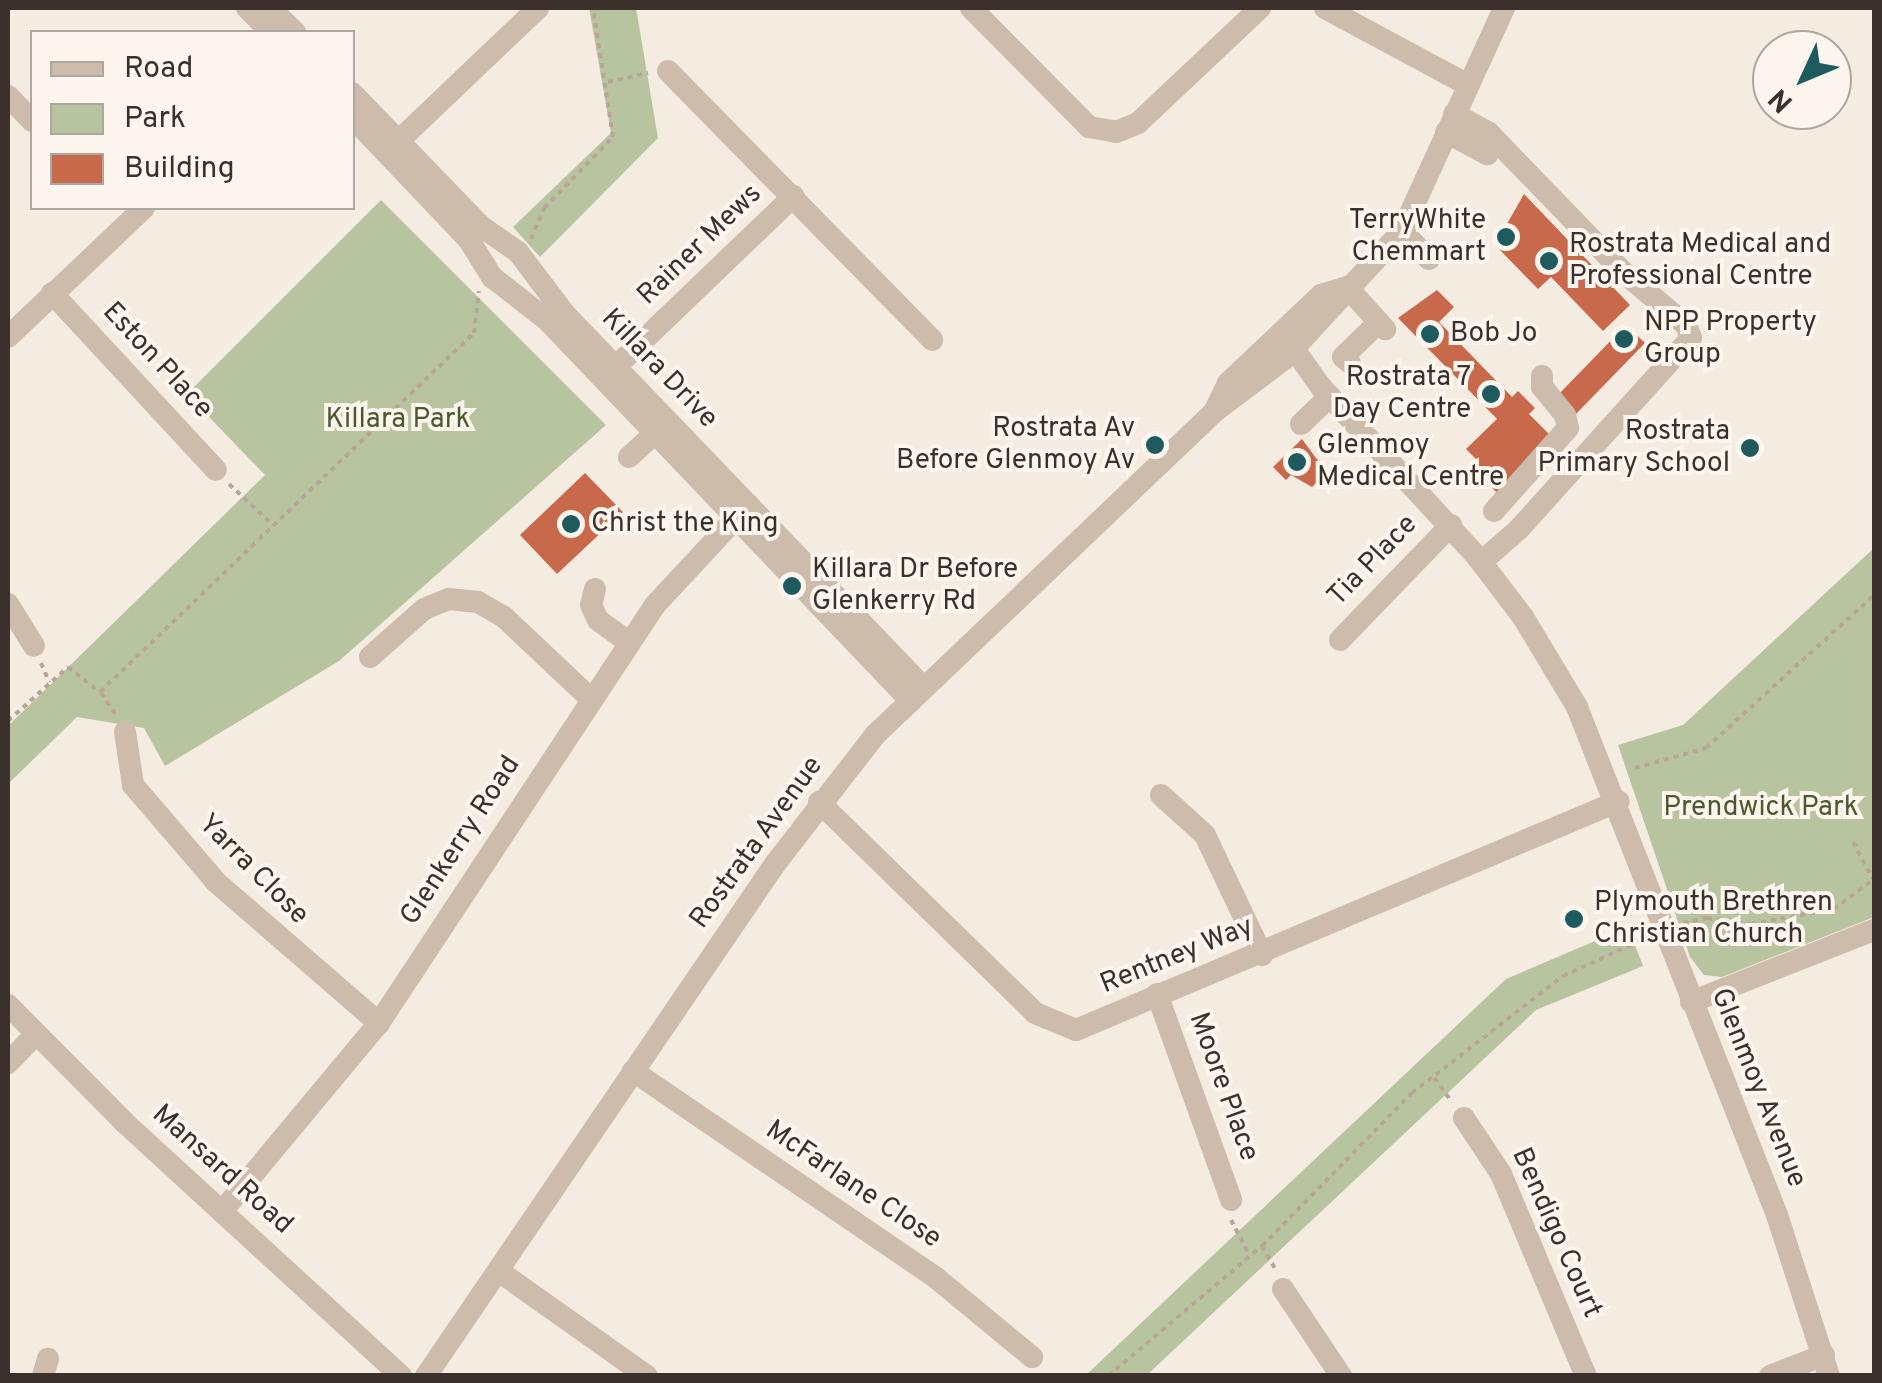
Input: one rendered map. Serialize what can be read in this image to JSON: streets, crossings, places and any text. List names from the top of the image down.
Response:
{
  "streets": {
    "street": [
      "Rainer Mews",
      "Eston Place",
      "Killara Drive",
      "Tia Place",
      "Glenkerry Road",
      "Rostrata Avenue",
      "Yarra Close",
      "Rentney Way",
      "Moore Place",
      "Glenmoy Avenue",
      "Mansard Road",
      "McFarlane Close",
      "Bendigo Court"
    ]
  },
  "crossings": [
    ["Rainer Mews", "Killara Drive"],
    ["Killara Drive", "Glenkerry Road"],
    ["Killara Drive", "Rostrata Avenue"],
    ["Tia Place", "Glenmoy Avenue"],
    ["Glenkerry Road", "Yarra Close"],
    ["Glenkerry Road", "Mansard Road"],
    ["Rostrata Avenue", "Rentney Way"],
    ["Rostrata Avenue", "Glenmoy Avenue"],
    ["Rostrata Avenue", "McFarlane Close"],
    ["Rentney Way", "Moore Place"],
    ["Rentney Way", "Glenmoy Avenue"]
  ],
  "parks": ["Killara Park", "Prendwick Park"],
  "places": [
    "TerryWhite Chemmart",
    "Rostrata Medical and Professional Centre",
    "Bob Jo",
    "NPP Property Group",
    "Rostrata 7 Day Centre",
    "Rostrata Av Before Glenmoy Av",
    "Rostrata Primary School",
    "Glenmoy Medical Centre",
    "Christ the King",
    "Killara Dr Before Glenkerry Rd",
    "Plymouth Brethren Christian Church"
  ],
  "legend": ["Road", "Park", "Building"],
  "north": "bottom left"
}
